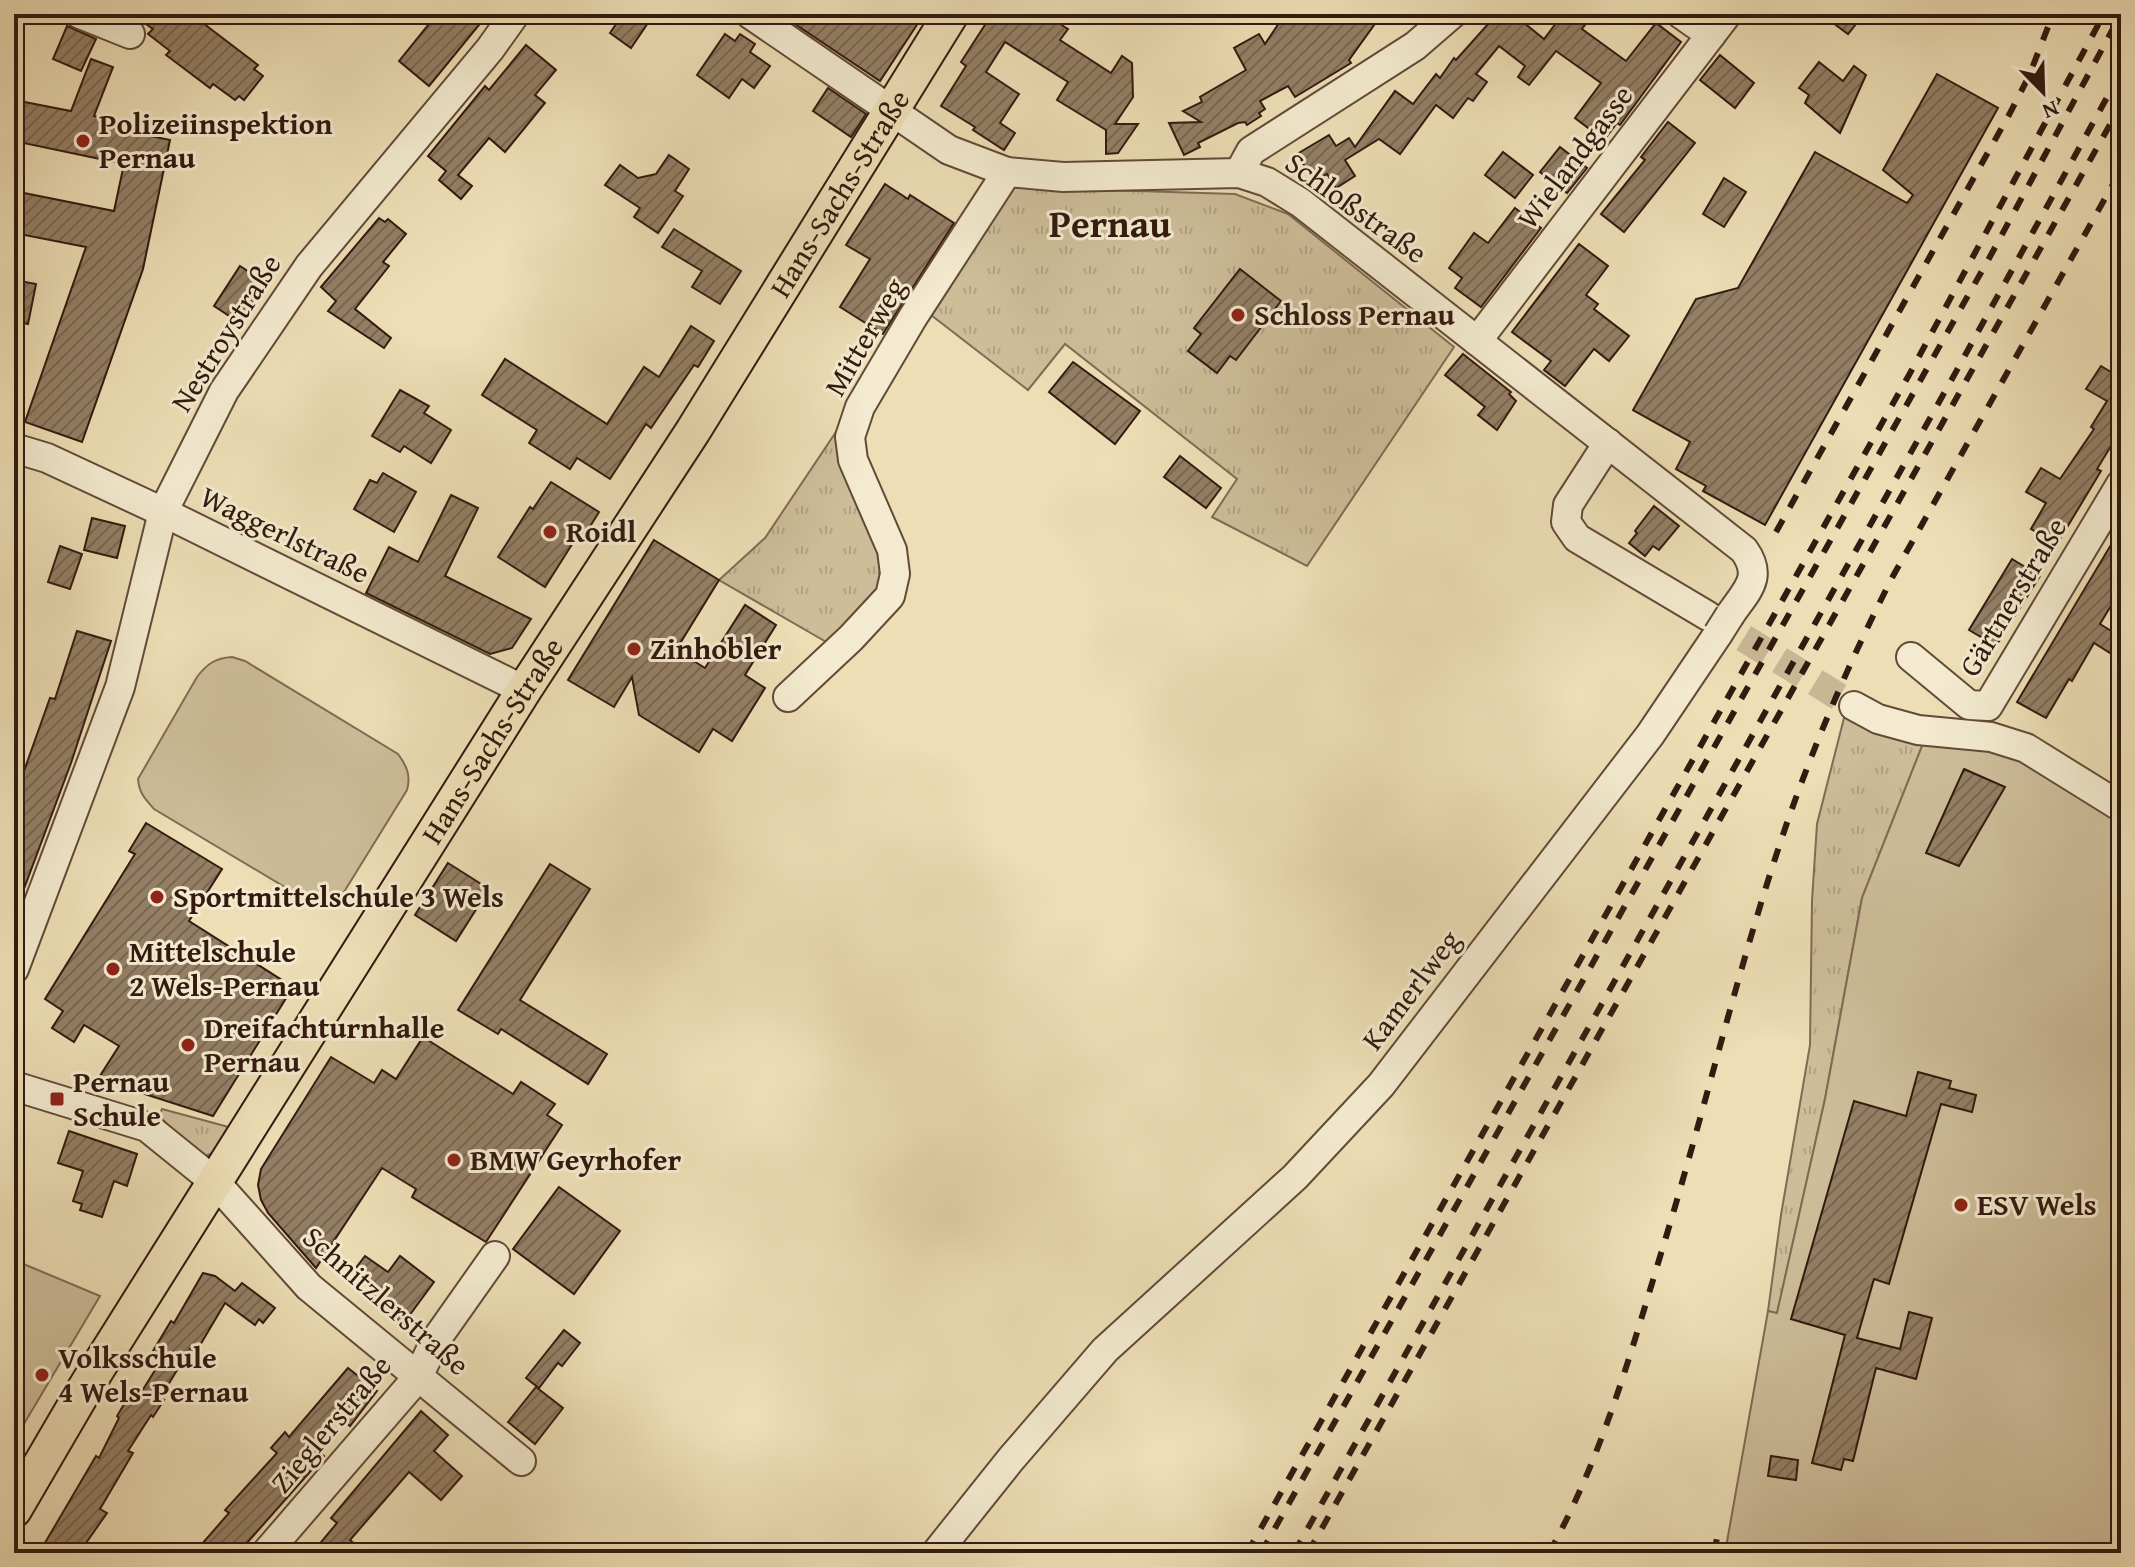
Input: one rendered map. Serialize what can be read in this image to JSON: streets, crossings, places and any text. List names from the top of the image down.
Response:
{
  "streets": {
    "main road": ["Hans-Sachs-Straße"],
    "street": [
      "Wielandgasse",
      "Schloßstraße",
      "Nestroystraße",
      "Mitterweg",
      "Waggerlstraße",
      "Gärtnerstraße",
      "Kamerlweg",
      "Schnitzlerstraße",
      "Zieglerstraße"
    ]
  },
  "crossings": [
    ["Wielandgasse", "Schloßstraße"],
    ["Hans-Sachs-Straße", "Schloßstraße"],
    ["Hans-Sachs-Straße", "Waggerlstraße"],
    ["Hans-Sachs-Straße", "Schnitzlerstraße"],
    ["Schloßstraße", "Mitterweg"],
    ["Schloßstraße", "Kamerlweg"],
    ["Nestroystraße", "Waggerlstraße"],
    ["Schnitzlerstraße", "Zieglerstraße"]
  ],
  "districts": ["Pernau"],
  "places": {
    "other": [
      "Polizeiinspektion Pernau",
      "Schloss Pernau",
      "Roidl",
      "Zinhobler",
      "Sportmittelschule 3 Wels",
      "Mittelschule 2 Wels-Pernau",
      "Dreifachturnhalle Pernau",
      "BMW Geyrhofer",
      "ESV Wels",
      "Volksschule 4 Wels-Pernau"
    ],
    "transit": ["Pernau Schule"]
  },
  "north": "bottom right"
}
